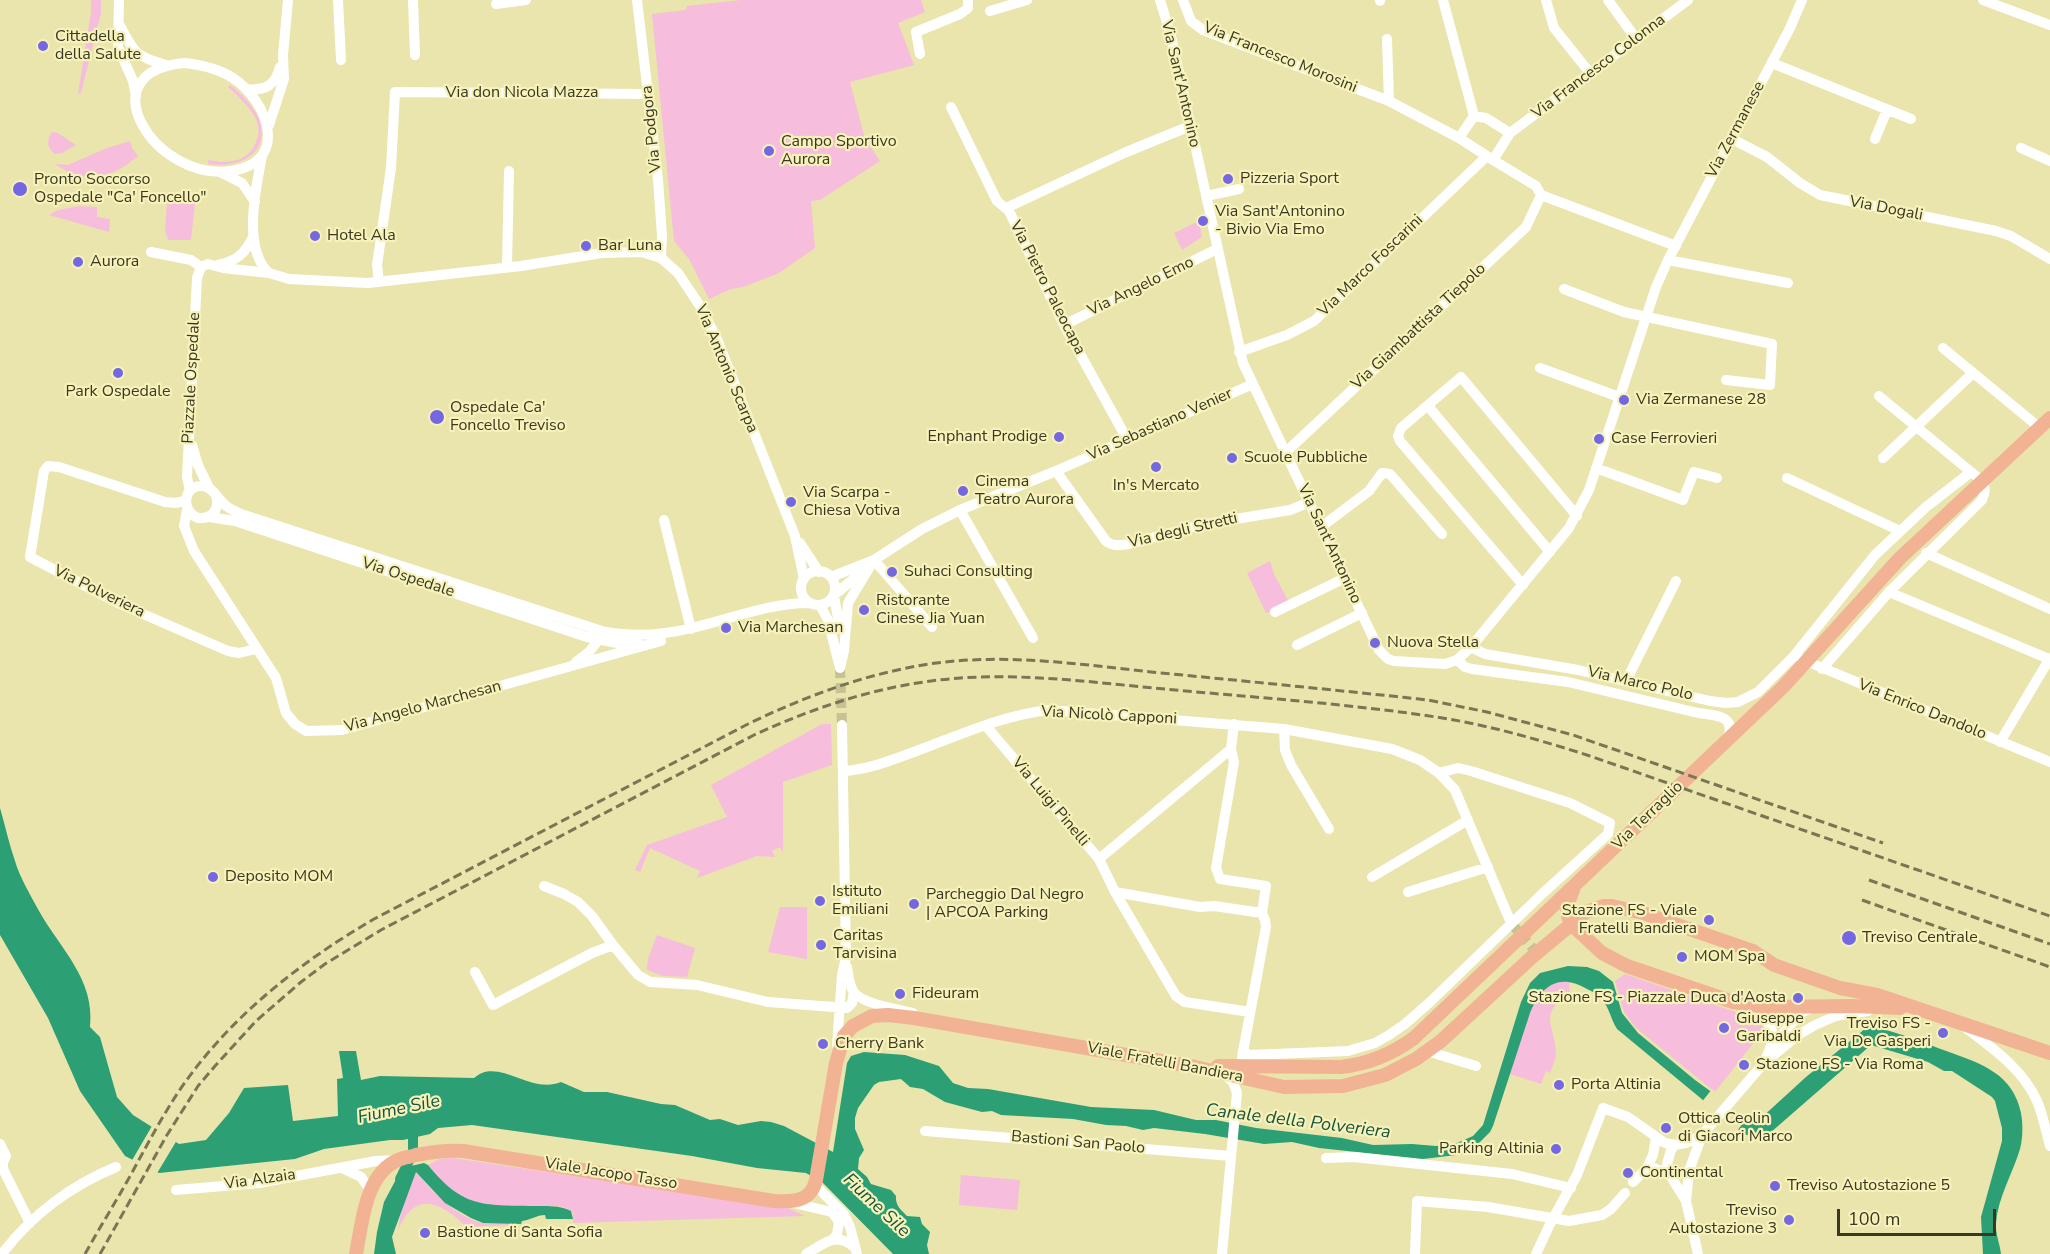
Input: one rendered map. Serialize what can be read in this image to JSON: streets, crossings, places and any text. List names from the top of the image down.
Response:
{
  "streets": {
    "main road": ["Via Terraglio", "Viale Fratelli Bandiera", "Viale Jacopo Tasso"],
    "street": [
      "Via Francesco Morosini",
      "Via Francesco Colonna",
      "Via Sant'Antonino",
      "Via don Nicola Mazza",
      "Via Podgora",
      "Via Zermanese",
      "Via Dogali",
      "Via Marco Foscarini",
      "Via Angelo Emo",
      "Via Pietro Paleocapa",
      "Via Giambattista Tiepolo",
      "Via Antonio Scarpa",
      "Piazzale Ospedale",
      "Via Sebastiano Venier",
      "Via degli Stretti",
      "Via Ospedale",
      "Via Polveriera",
      "Via Marco Polo",
      "Via Angelo Marchesan",
      "Via Enrico Dandolo",
      "Via Nicolò Capponi",
      "Via Luigi Pinelli",
      "Bastioni San Paolo",
      "Via Alzaia"
    ]
  },
  "crossings": [
    ["Via Francesco Morosini", "Via Zermanese"],
    ["Via Francesco Morosini", "Via Marco Foscarini"],
    ["Via Francesco Morosini", "Via Giambattista Tiepolo"],
    ["Via Sant'Antonino", "Via Zermanese"],
    ["Via Sant'Antonino", "Via Marco Foscarini"],
    ["Via Sant'Antonino", "Via Angelo Emo"],
    ["Via Sant'Antonino", "Via Giambattista Tiepolo"],
    ["Via Sant'Antonino", "Via Sebastiano Venier"],
    ["Via Sant'Antonino", "Via degli Stretti"],
    ["Via Sant'Antonino", "Via Terraglio"],
    ["Via don Nicola Mazza", "Via Podgora"],
    ["Via Podgora", "Via Antonio Scarpa"],
    ["Via Zermanese", "Via Dogali"],
    ["Via Zermanese", "Via Marco Polo"],
    ["Via Angelo Emo", "Via Pietro Paleocapa"],
    ["Via Pietro Paleocapa", "Via Sebastiano Venier"],
    ["Via Antonio Scarpa", "Via Sebastiano Venier"],
    ["Piazzale Ospedale", "Via Ospedale"],
    ["Piazzale Ospedale", "Via Polveriera"],
    ["Via Sebastiano Venier", "Via degli Stretti"],
    ["Via Ospedale", "Via Polveriera"],
    ["Via Ospedale", "Via Angelo Marchesan"],
    ["Via Polveriera", "Via Angelo Marchesan"],
    ["Via Marco Polo", "Via Enrico Dandolo"],
    ["Via Marco Polo", "Via Terraglio"],
    ["Via Enrico Dandolo", "Via Terraglio"],
    ["Via Nicolò Capponi", "Via Luigi Pinelli"],
    ["Via Terraglio", "Viale Fratelli Bandiera"],
    ["Viale Jacopo Tasso", "Via Alzaia"]
  ],
  "water": ["Fiume Sile", "Canale della Polveriera"],
  "places": [
    "Cittadella della Salute",
    "Campo Sportivo Aurora",
    "Pizzeria Sport",
    "Pronto Soccorso Ospedale \"Ca' Foncello\"",
    "Via Sant'Antonino - Bivio Via Emo",
    "Hotel Ala",
    "Bar Luna",
    "Aurora",
    "Park Ospedale",
    "Via Zermanese 28",
    "Ospedale Ca' Foncello Treviso",
    "Enphant Prodige",
    "Case Ferrovieri",
    "Scuole Pubbliche",
    "In's Mercato",
    "Cinema Teatro Aurora",
    "Via Scarpa - Chiesa Votiva",
    "Suhaci Consulting",
    "Ristorante Cinese Jia Yuan",
    "Via Marchesan",
    "Nuova Stella",
    "Deposito MOM",
    "Istituto Emiliani",
    "Parcheggio Dal Negro | APCOA Parking",
    "Stazione FS - Viale Fratelli Bandiera",
    "Treviso Centrale",
    "Caritas Tarvisina",
    "MOM Spa",
    "Fideuram",
    "Stazione FS - Piazzale Duca d'Aosta",
    "Giuseppe Garibaldi",
    "Treviso FS - Via De Gasperi",
    "Cherry Bank",
    "Stazione FS - Via Roma",
    "Porta Altinia",
    "Ottica Ceolin di Giacori Marco",
    "Parking Altinia",
    "Continental",
    "Treviso Autostazione 5",
    "Treviso Autostazione 3",
    "Bastione di Santa Sofia"
  ],
  "scale_bar": "100 m"
}
